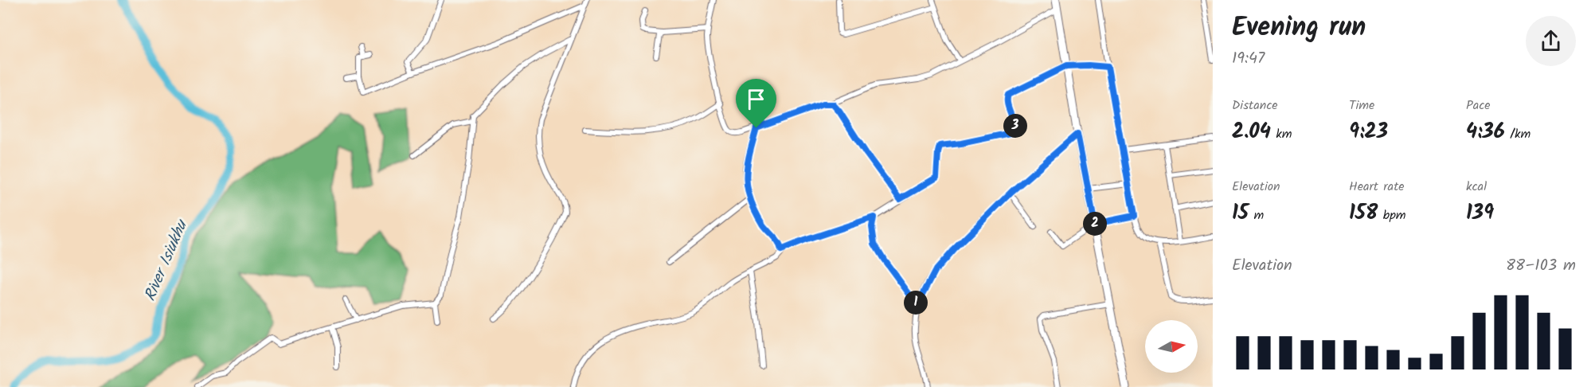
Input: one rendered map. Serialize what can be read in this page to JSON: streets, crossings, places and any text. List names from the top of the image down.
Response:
{
  "water": ["River Isiukhu"],
  "north": "right",
  "page": {
    "heading": ["Evening run", "19:47"],
    "stats": [
      ["Distance", "2.04 km"],
      ["Time", "9:23"],
      ["Pace", "4:36 /km"],
      ["Elevation", "15 m"],
      ["Heart rate", "158 bpm"],
      ["kcal", "139"]
    ],
    "pins": ["3", "2", "1"],
    "chart": ["Elevation", "88–103 m"]
  }
}
